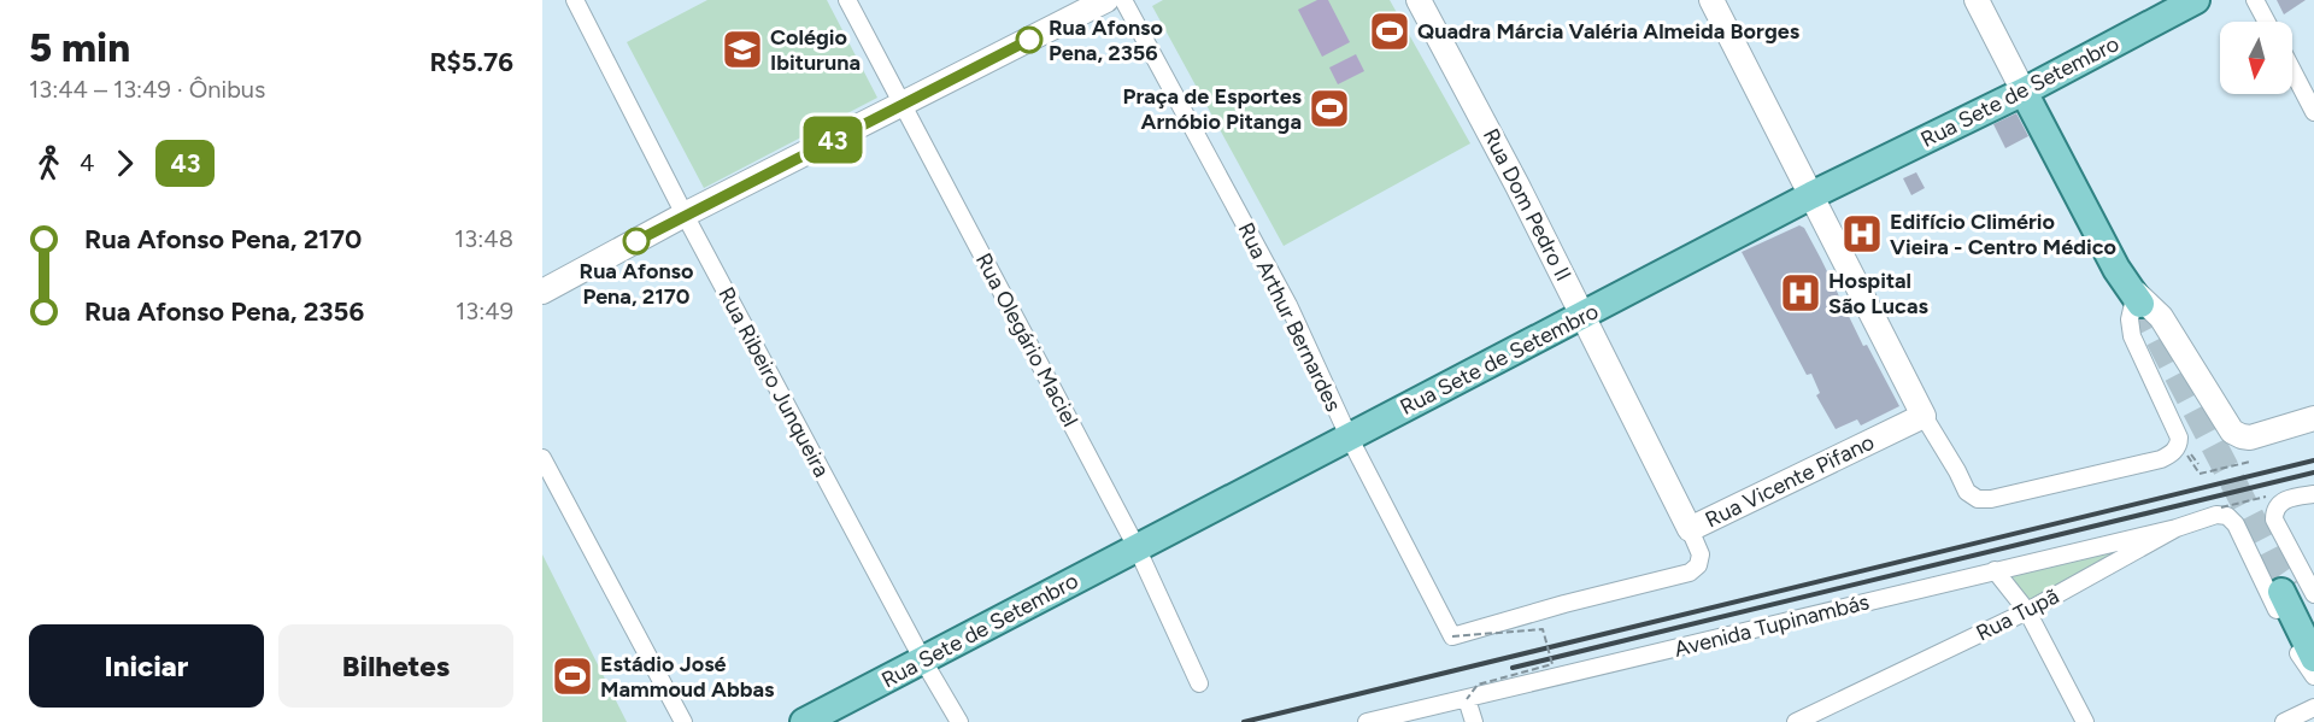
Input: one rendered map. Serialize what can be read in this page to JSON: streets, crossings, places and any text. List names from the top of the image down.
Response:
{
  "streets": {
    "main road": ["Rua Sete de Setembro"],
    "street": [
      "Rua Dom Pedro II",
      "Rua Arthur Bernardes",
      "Rua Olegário Maciel",
      "Rua Ribeiro Junqueira",
      "Rua Vicente Pifano",
      "Rua Tupã",
      "Avenida Tupinambás"
    ]
  },
  "crossings": [
    ["Rua Sete de Setembro", "Rua Dom Pedro II"],
    ["Rua Sete de Setembro", "Rua Arthur Bernardes"],
    ["Rua Sete de Setembro", "Rua Olegário Maciel"],
    ["Rua Sete de Setembro", "Rua Ribeiro Junqueira"],
    ["Rua Dom Pedro II", "Rua Vicente Pifano"],
    ["Rua Arthur Bernardes", "Rua Vicente Pifano"],
    ["Rua Tupã", "Avenida Tupinambás"]
  ],
  "places": {
    "sports": ["Quadra Márcia Valéria Almeida Borges", "Praça de Esportes Arnóbio Pitanga", "Estádio José Mammoud Abbas"],
    "other": ["Rua Afonso Pena, 2356", "Rua Afonso Pena, 2170"],
    "school or university": ["Colégio Ibituruna"],
    "hospital": ["Edifício Climério Vieira - Centro Médico", "Hospital São Lucas"]
  },
  "lines": ["bus line 43"],
  "north": "bottom",
  "page": {
    "heading": ["5 min", "13:44 – 13:49 · Ônibus", "R$5.76"],
    "on_map": "43",
    "legs": ["4", "43"],
    "list": [
      {
        "name": "Rua Afonso Pena, 2170",
        "value": "13:48"
      },
      {
        "name": "Rua Afonso Pena, 2356",
        "value": "13:49"
      }
    ],
    "buttons": ["Iniciar", "Bilhetes"]
  }
}
